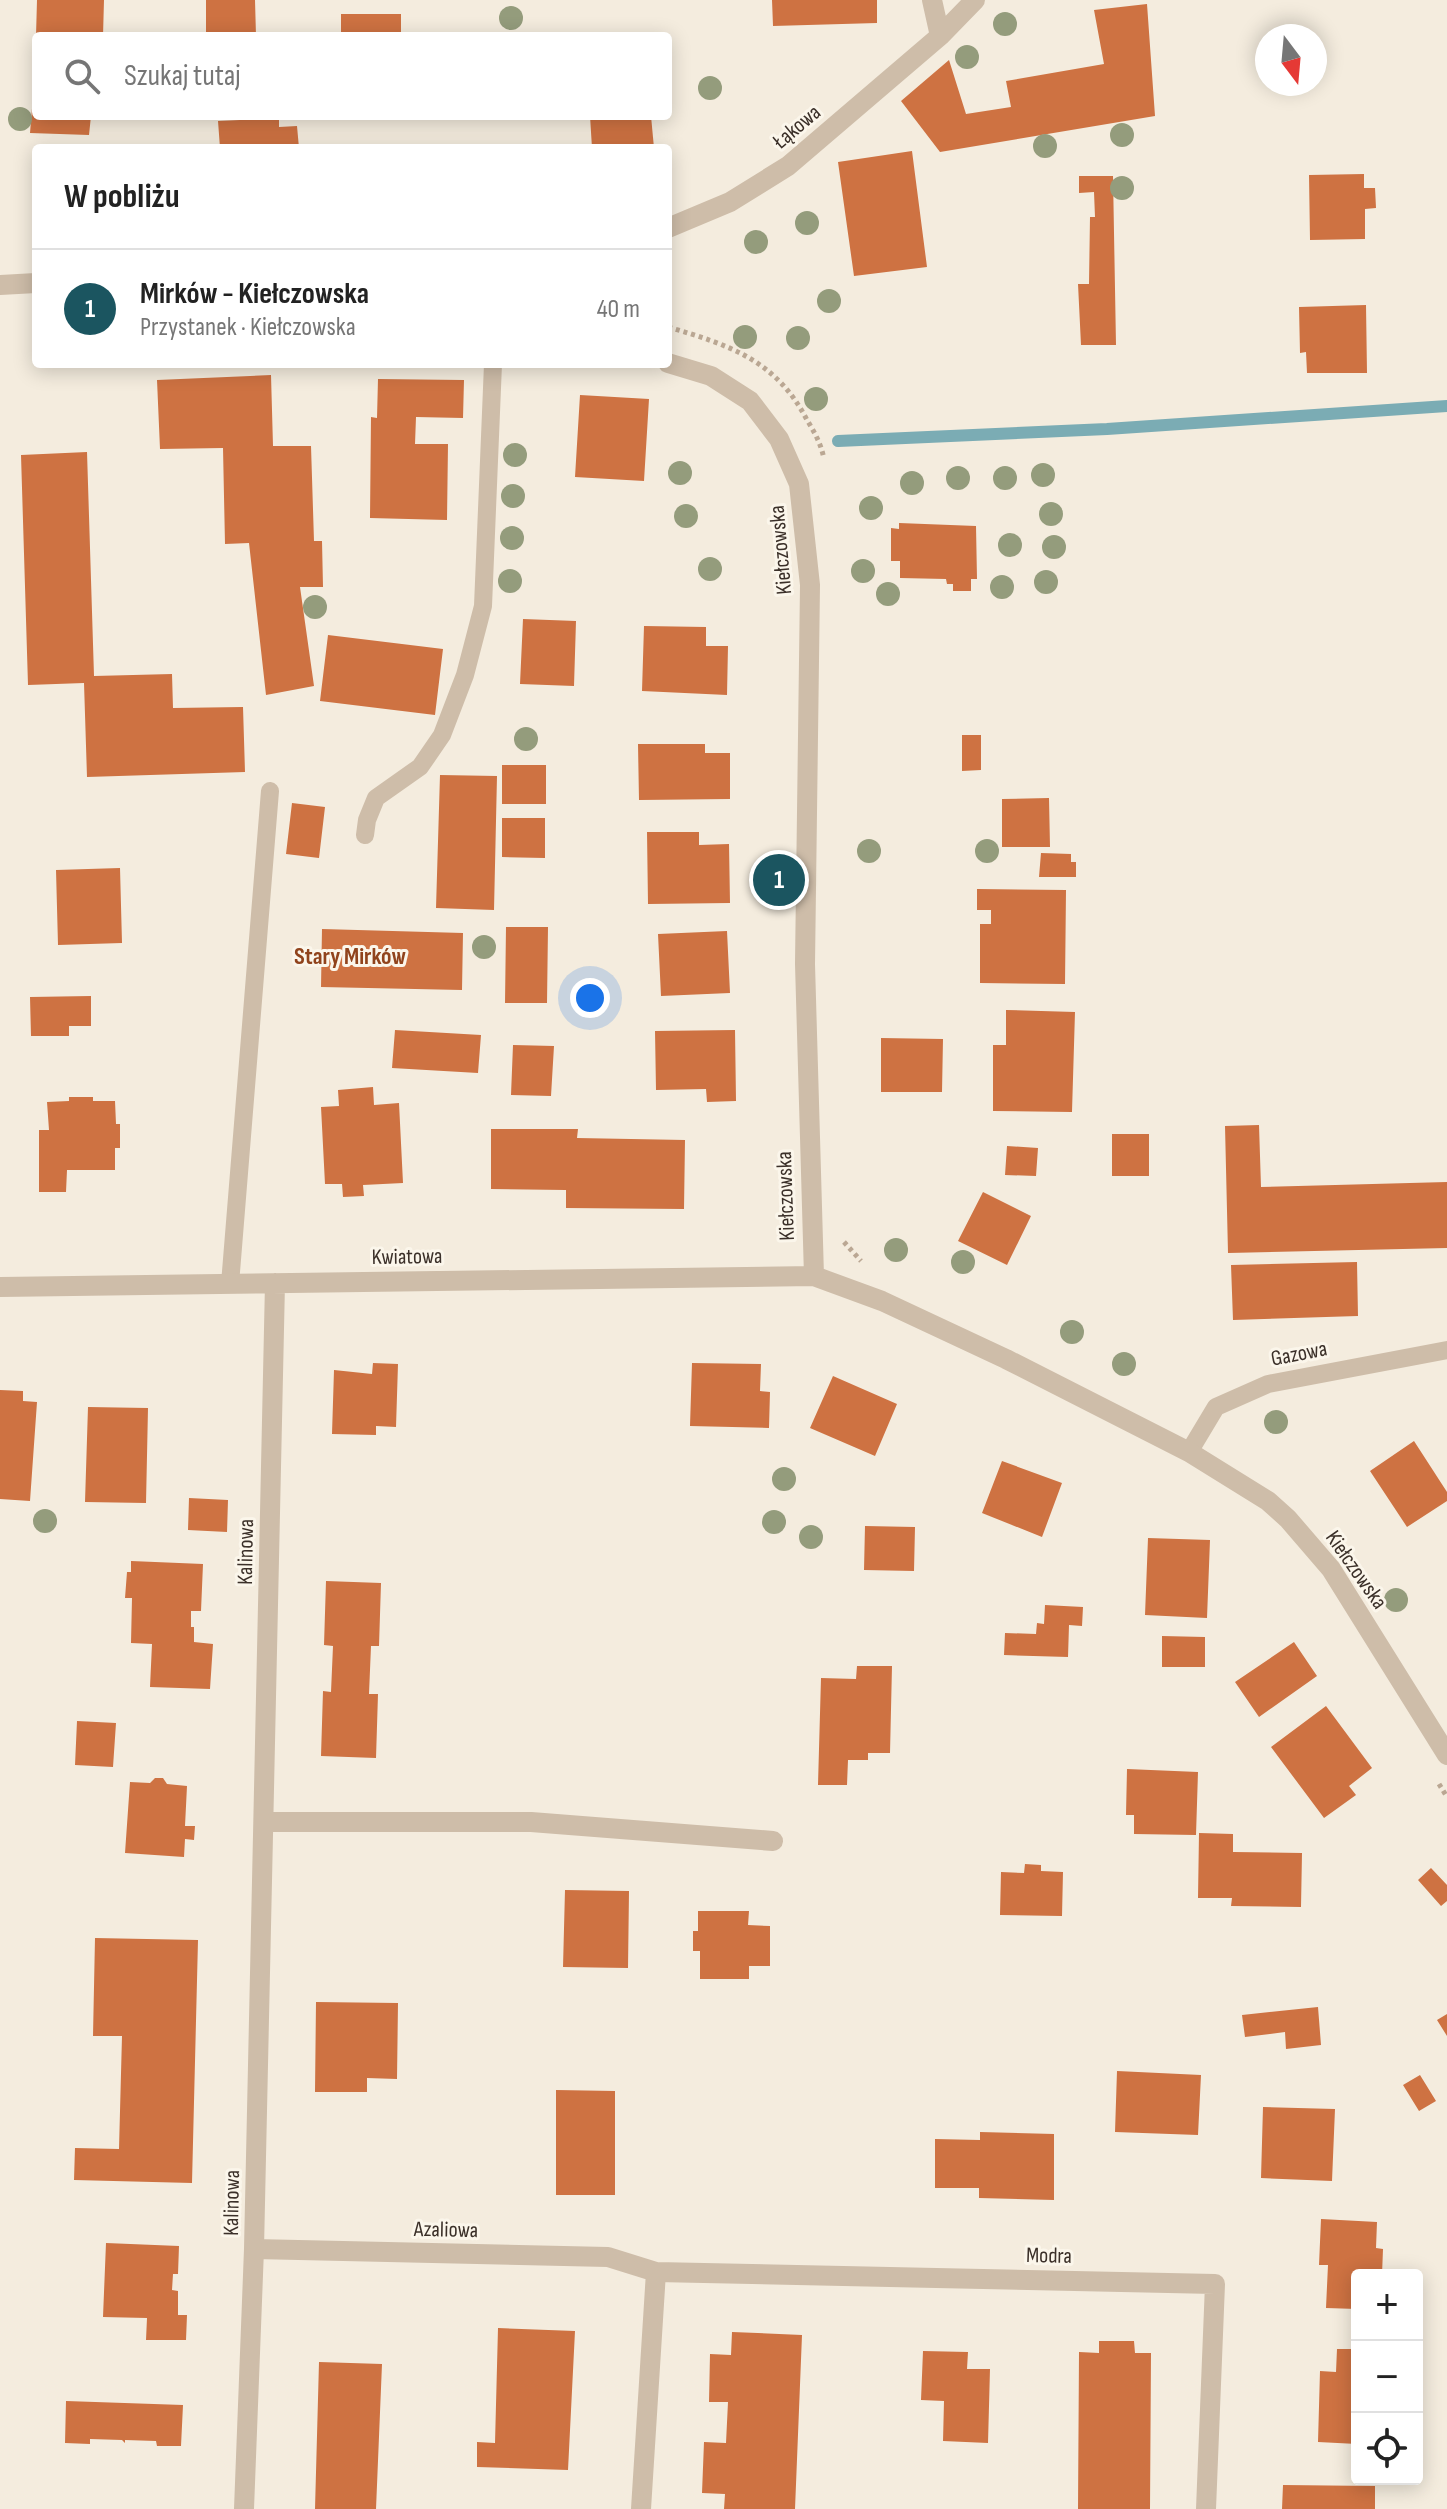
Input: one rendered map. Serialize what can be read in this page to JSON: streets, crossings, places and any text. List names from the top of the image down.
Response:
{
  "streets": {
    "street": [
      "Łąkowa",
      "Kiełczowska",
      "Kwiatowa",
      "Kalinowa",
      "Azaliowa",
      "Modra"
    ],
    "lane": ["Gazowa"]
  },
  "crossings": [
    ["Kiełczowska", "Kwiatowa"],
    ["Kiełczowska", "Gazowa"],
    ["Kwiatowa", "Kalinowa"],
    ["Kalinowa", "Azaliowa"],
    ["Azaliowa", "Modra"]
  ],
  "districts": ["Stary Mirków"],
  "north": "bottom",
  "page": {
    "search": "Szukaj tutaj",
    "heading": "W pobliżu",
    "list": [
      {
        "mark": "1",
        "name": "Mirków - Kiełczowska",
        "note": "Przystanek · Kiełczowska",
        "value": "40 m"
      }
    ],
    "pins": "1",
    "map_buttons": ["+", "−"]
  }
}
